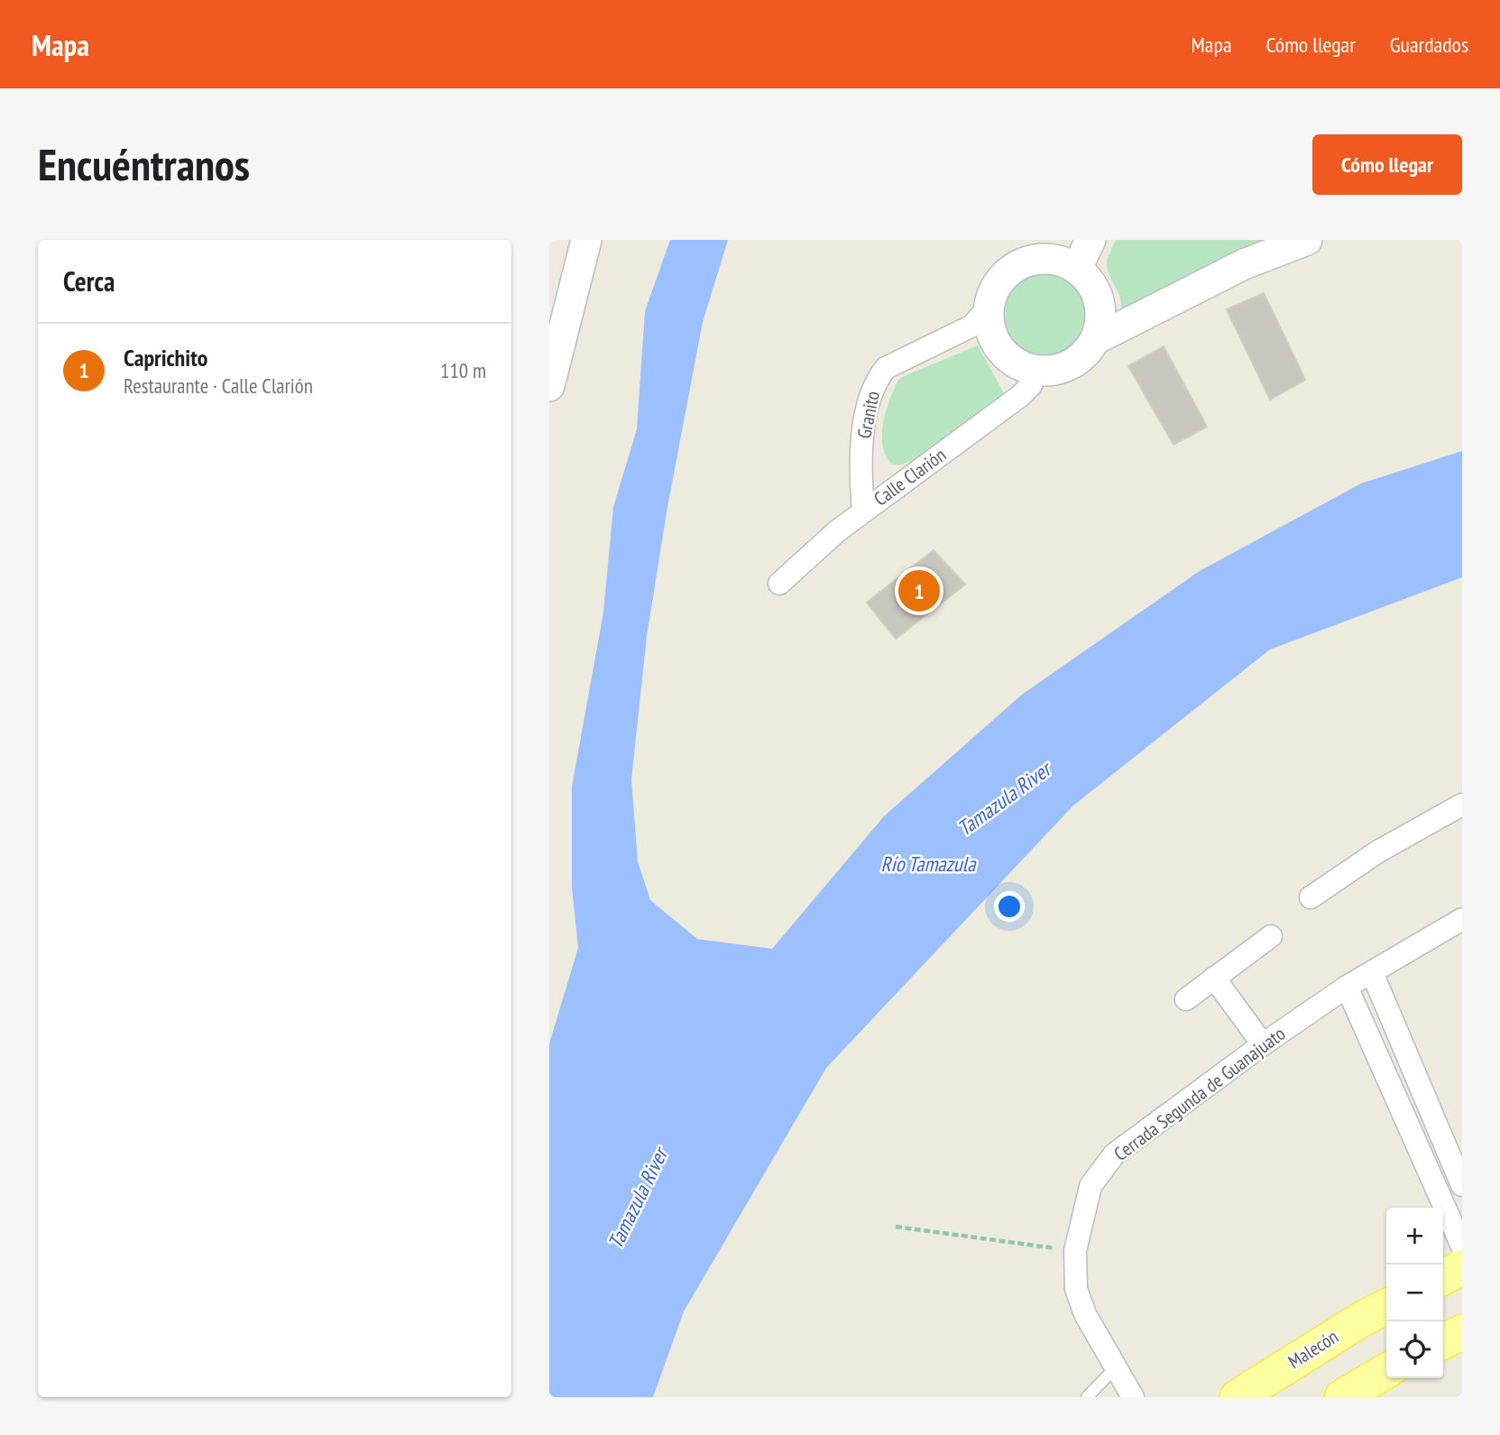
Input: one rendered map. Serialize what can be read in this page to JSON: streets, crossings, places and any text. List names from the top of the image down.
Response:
{
  "streets": {
    "main road": ["Malecón"],
    "street": ["Granito", "Calle Clarión", "Cerrada Segunda de Guanajuato"]
  },
  "crossings": [
    ["Granito", "Calle Clarión"]
  ],
  "water": ["Tamazula River", "Río Tamazula"],
  "page": {
    "header": "Mapa",
    "nav": ["Mapa", "Cómo llegar", "Guardados"],
    "buttons": "Cómo llegar",
    "title": "Encuéntranos",
    "heading": "Cerca",
    "list": [
      {
        "mark": "1",
        "name": "Caprichito",
        "note": "Restaurante · Calle Clarión",
        "value": "110 m"
      }
    ],
    "pins": "1",
    "map_buttons": ["+", "−"]
  }
}
